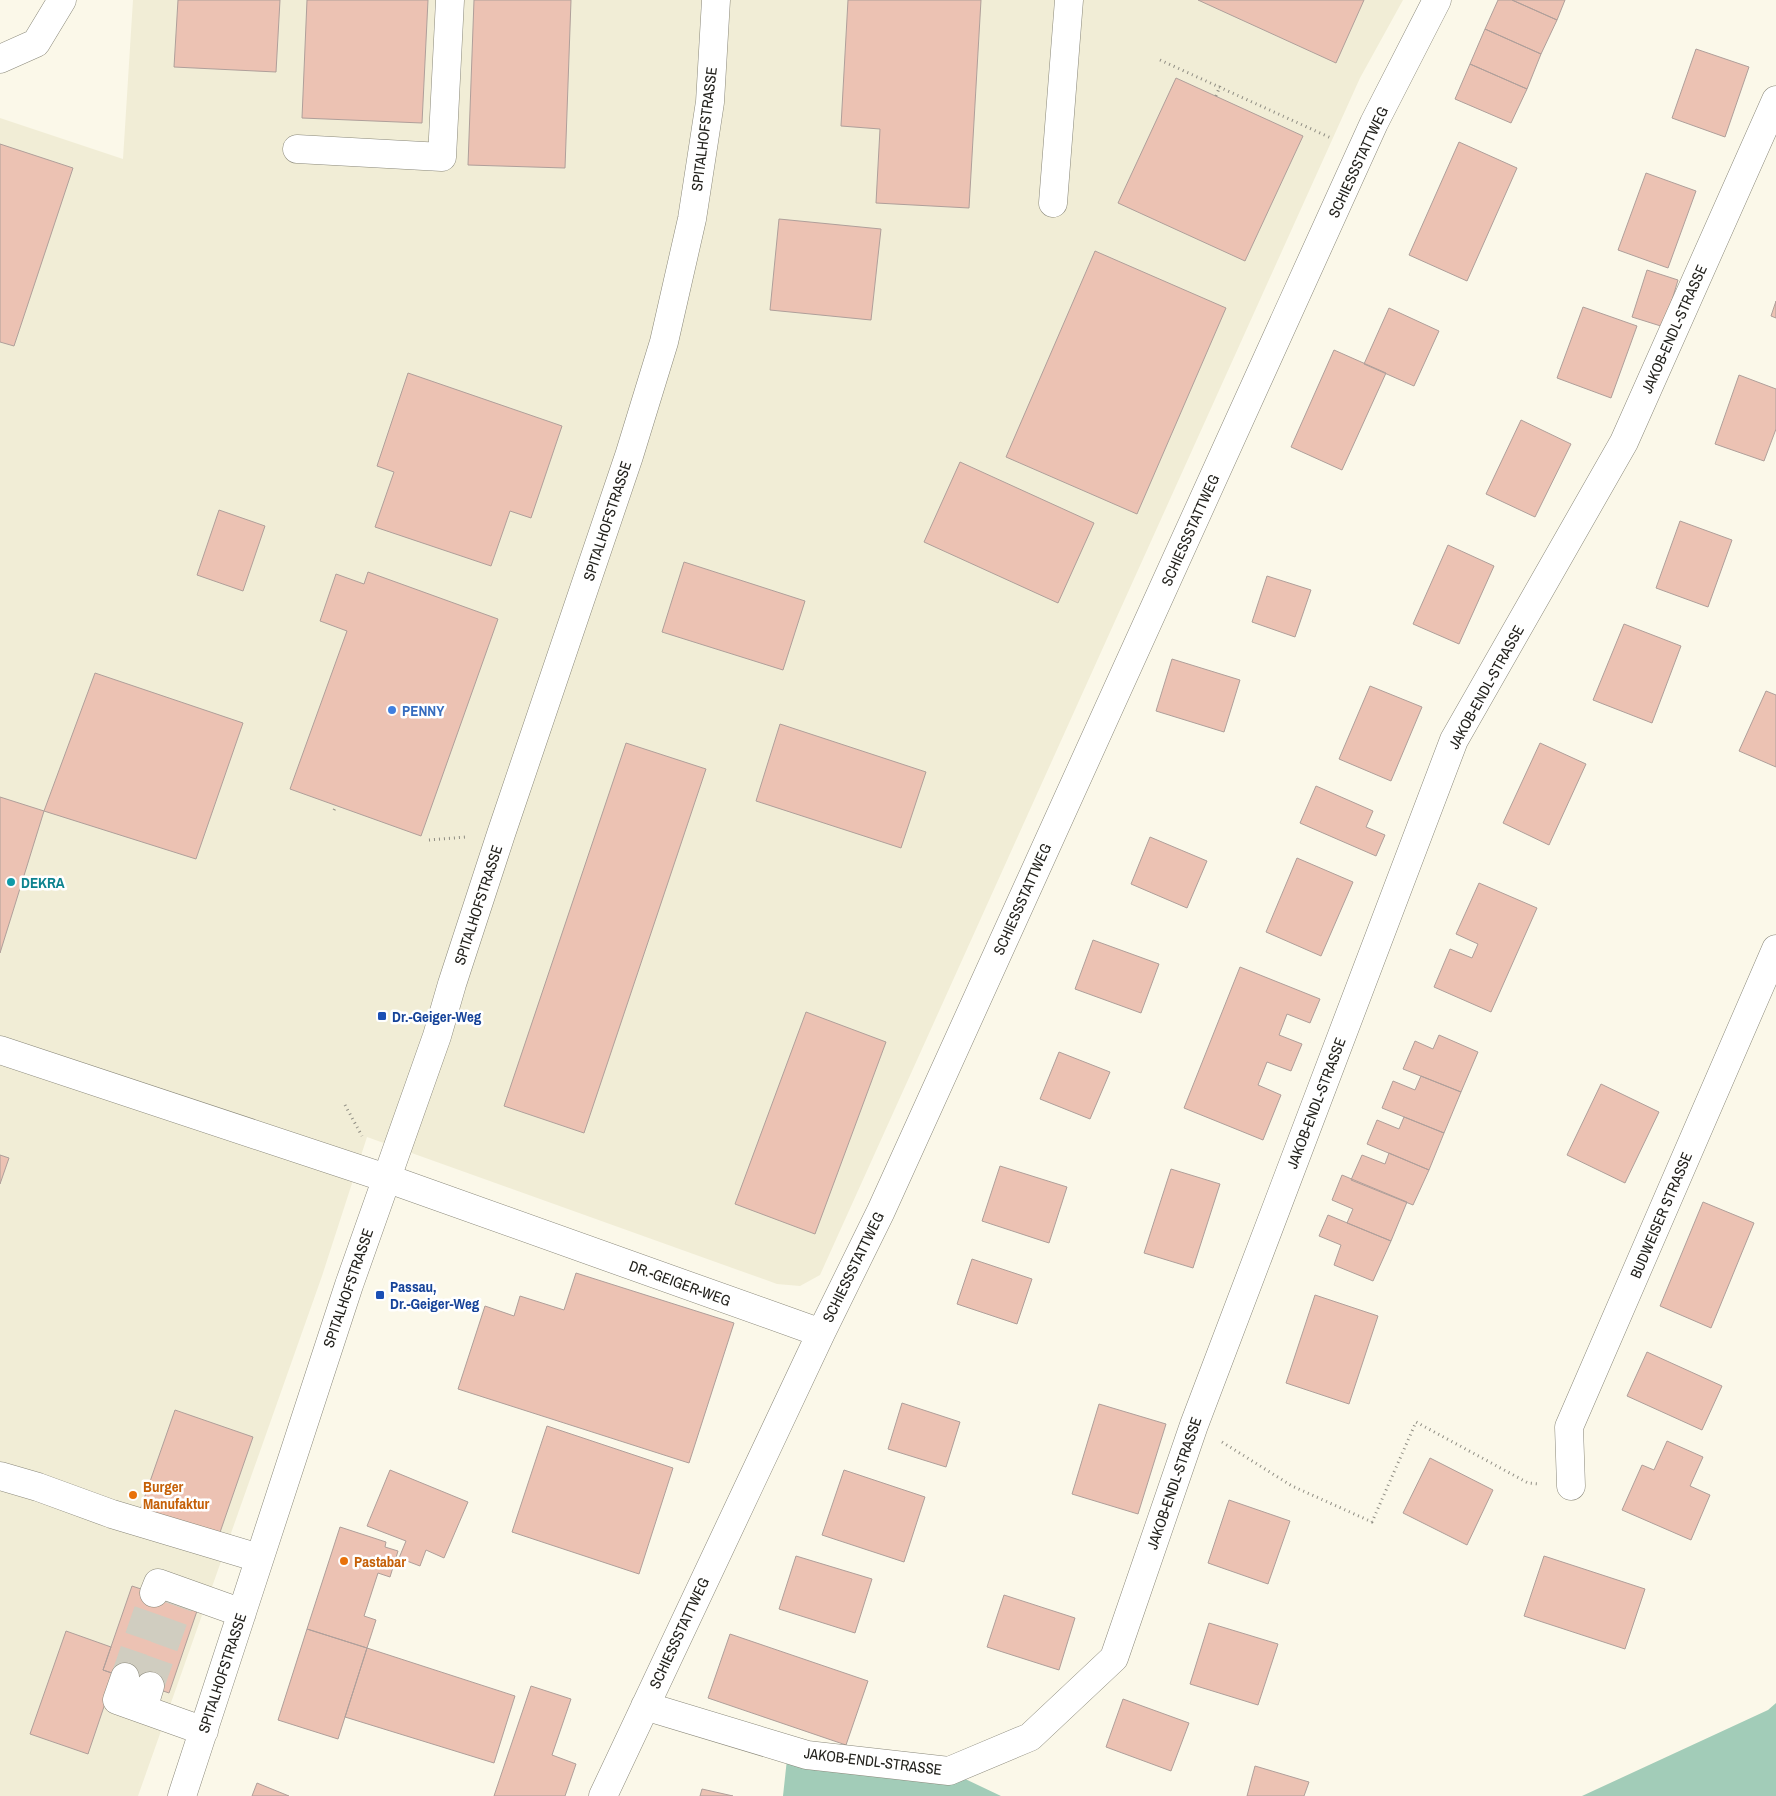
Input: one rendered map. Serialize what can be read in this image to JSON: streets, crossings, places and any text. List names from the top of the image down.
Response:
{
  "streets": {
    "street": [
      "SPITALHOFSTRASSE",
      "SCHIESSSTATTWEG",
      "JAKOB-ENDL-STRASSE",
      "BUDWEISER STRASSE",
      "DR.-GEIGER-WEG"
    ]
  },
  "crossings": [
    ["SPITALHOFSTRASSE", "DR.-GEIGER-WEG"],
    ["SCHIESSSTATTWEG", "JAKOB-ENDL-STRASSE"],
    ["SCHIESSSTATTWEG", "DR.-GEIGER-WEG"]
  ],
  "places": {
    "other": [
      "PENNY",
      "DEKRA",
      "Burger Manufaktur",
      "Pastabar"
    ],
    "transit": ["Dr.-Geiger-Weg", "Passau, Dr.-Geiger-Weg"]
  }
}
